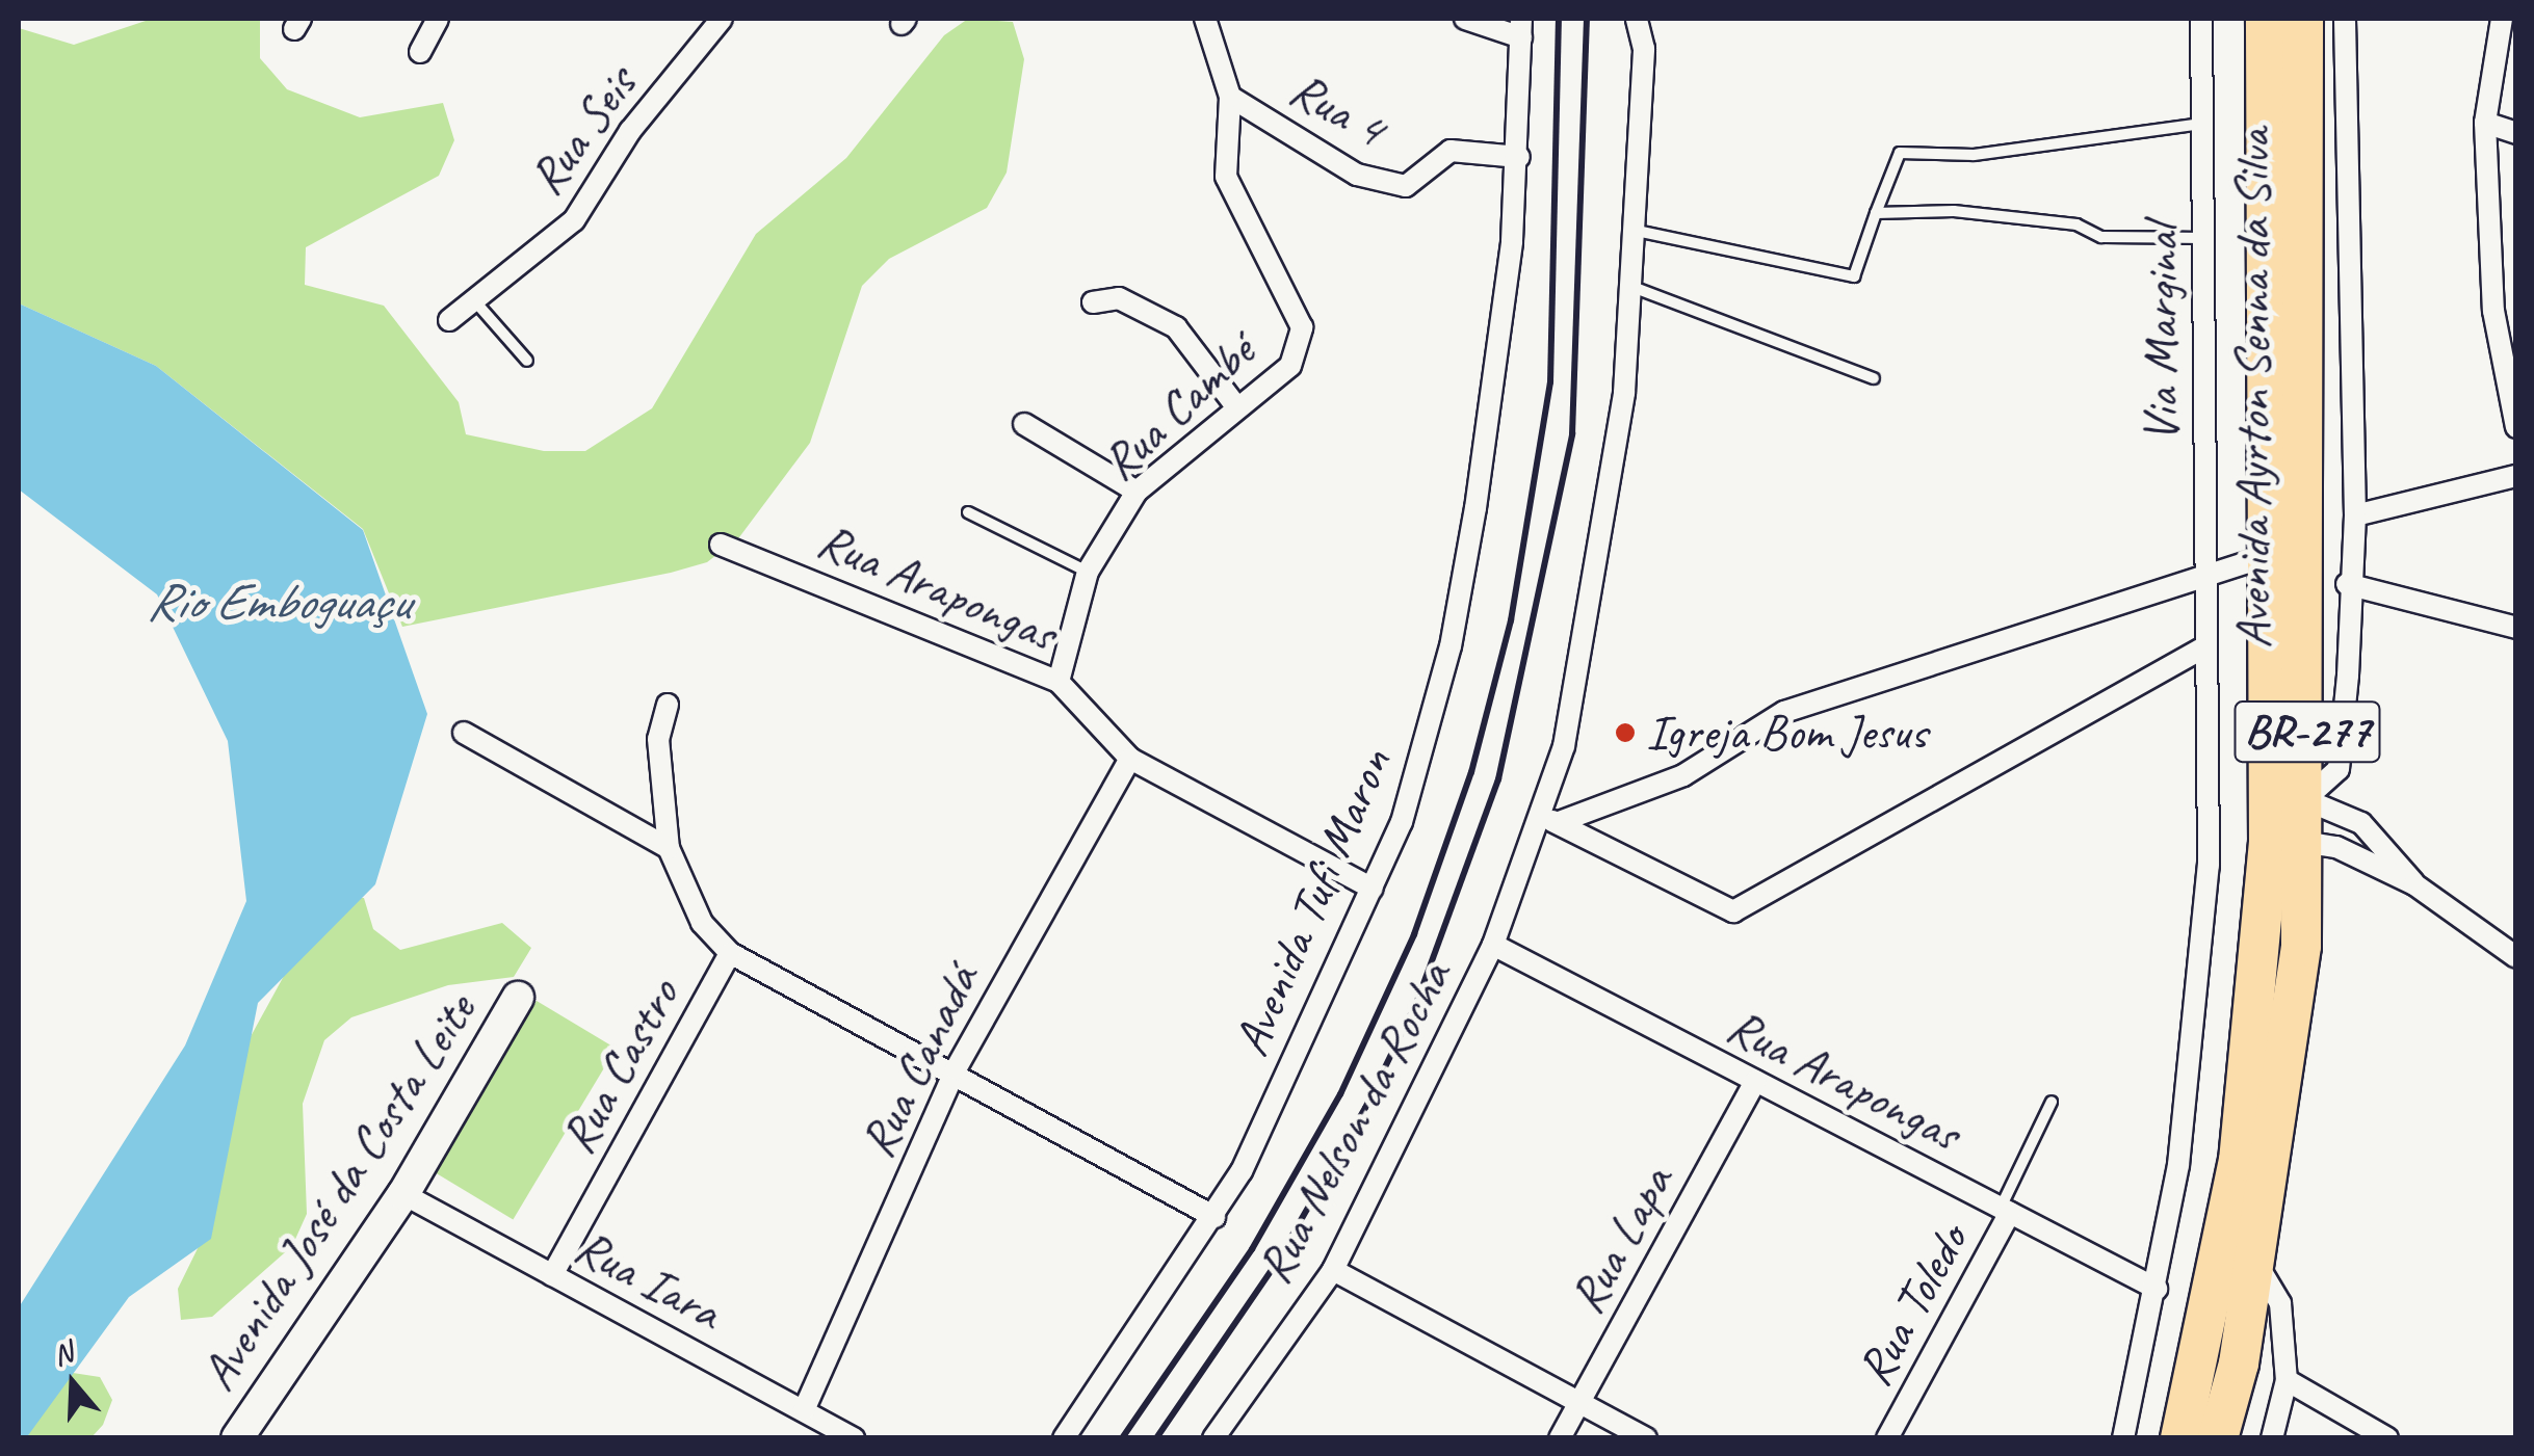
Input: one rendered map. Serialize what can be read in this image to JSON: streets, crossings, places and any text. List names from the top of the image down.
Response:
{
  "streets": {
    "highway": ["Avenida Ayrton Senna da Silva", "BR-277"],
    "street": [
      "Rua 4",
      "Rua Seis",
      "Via Marginal",
      "Rua Cambé",
      "Rua Arapongas",
      "Avenida Tufi Maron",
      "Rua Canadá",
      "Rua Castro",
      "Rua Nelson da Rocha",
      "Avenida José da Costa Leite",
      "Rua Lapa",
      "Rua Iara",
      "Rua Toledo"
    ]
  },
  "crossings": [
    ["Rua 4", "Rua Cambé"],
    ["Rua 4", "Avenida Tufi Maron"],
    ["Via Marginal", "Rua Arapongas"],
    ["Rua Cambé", "Rua Arapongas"],
    ["Rua Arapongas", "Avenida Tufi Maron"],
    ["Rua Arapongas", "Rua Canadá"],
    ["Rua Arapongas", "Rua Nelson da Rocha"],
    ["Rua Arapongas", "Rua Lapa"],
    ["Rua Arapongas", "Rua Toledo"],
    ["Rua Canadá", "Rua Iara"],
    ["Rua Castro", "Rua Iara"],
    ["Avenida José da Costa Leite", "Rua Iara"]
  ],
  "water": ["Rio Emboguaçu"],
  "places": ["Igreja Bom Jesus"],
  "north": "top"
}
